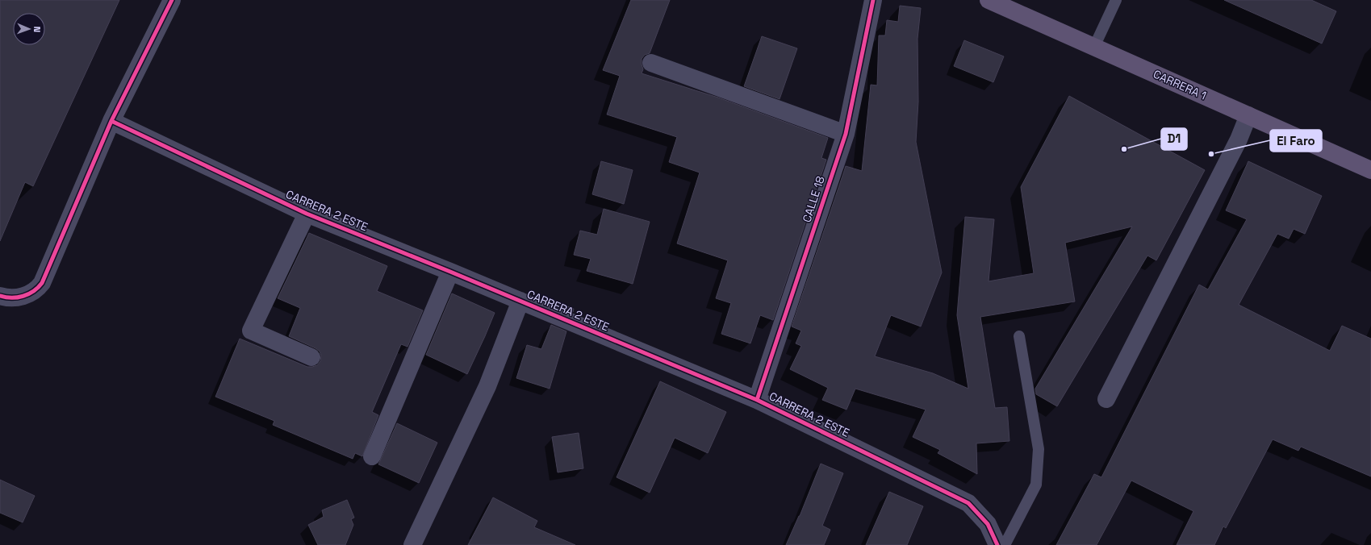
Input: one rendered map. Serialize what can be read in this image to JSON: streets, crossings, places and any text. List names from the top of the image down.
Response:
{
  "streets": {
    "main road": ["CARRERA 1"],
    "street": ["CALLE 18", "CARRERA 2 ESTE"]
  },
  "crossings": [
    ["CALLE 18", "CARRERA 2 ESTE"]
  ],
  "places": ["D1", "El Faro"],
  "north": "right"
}
